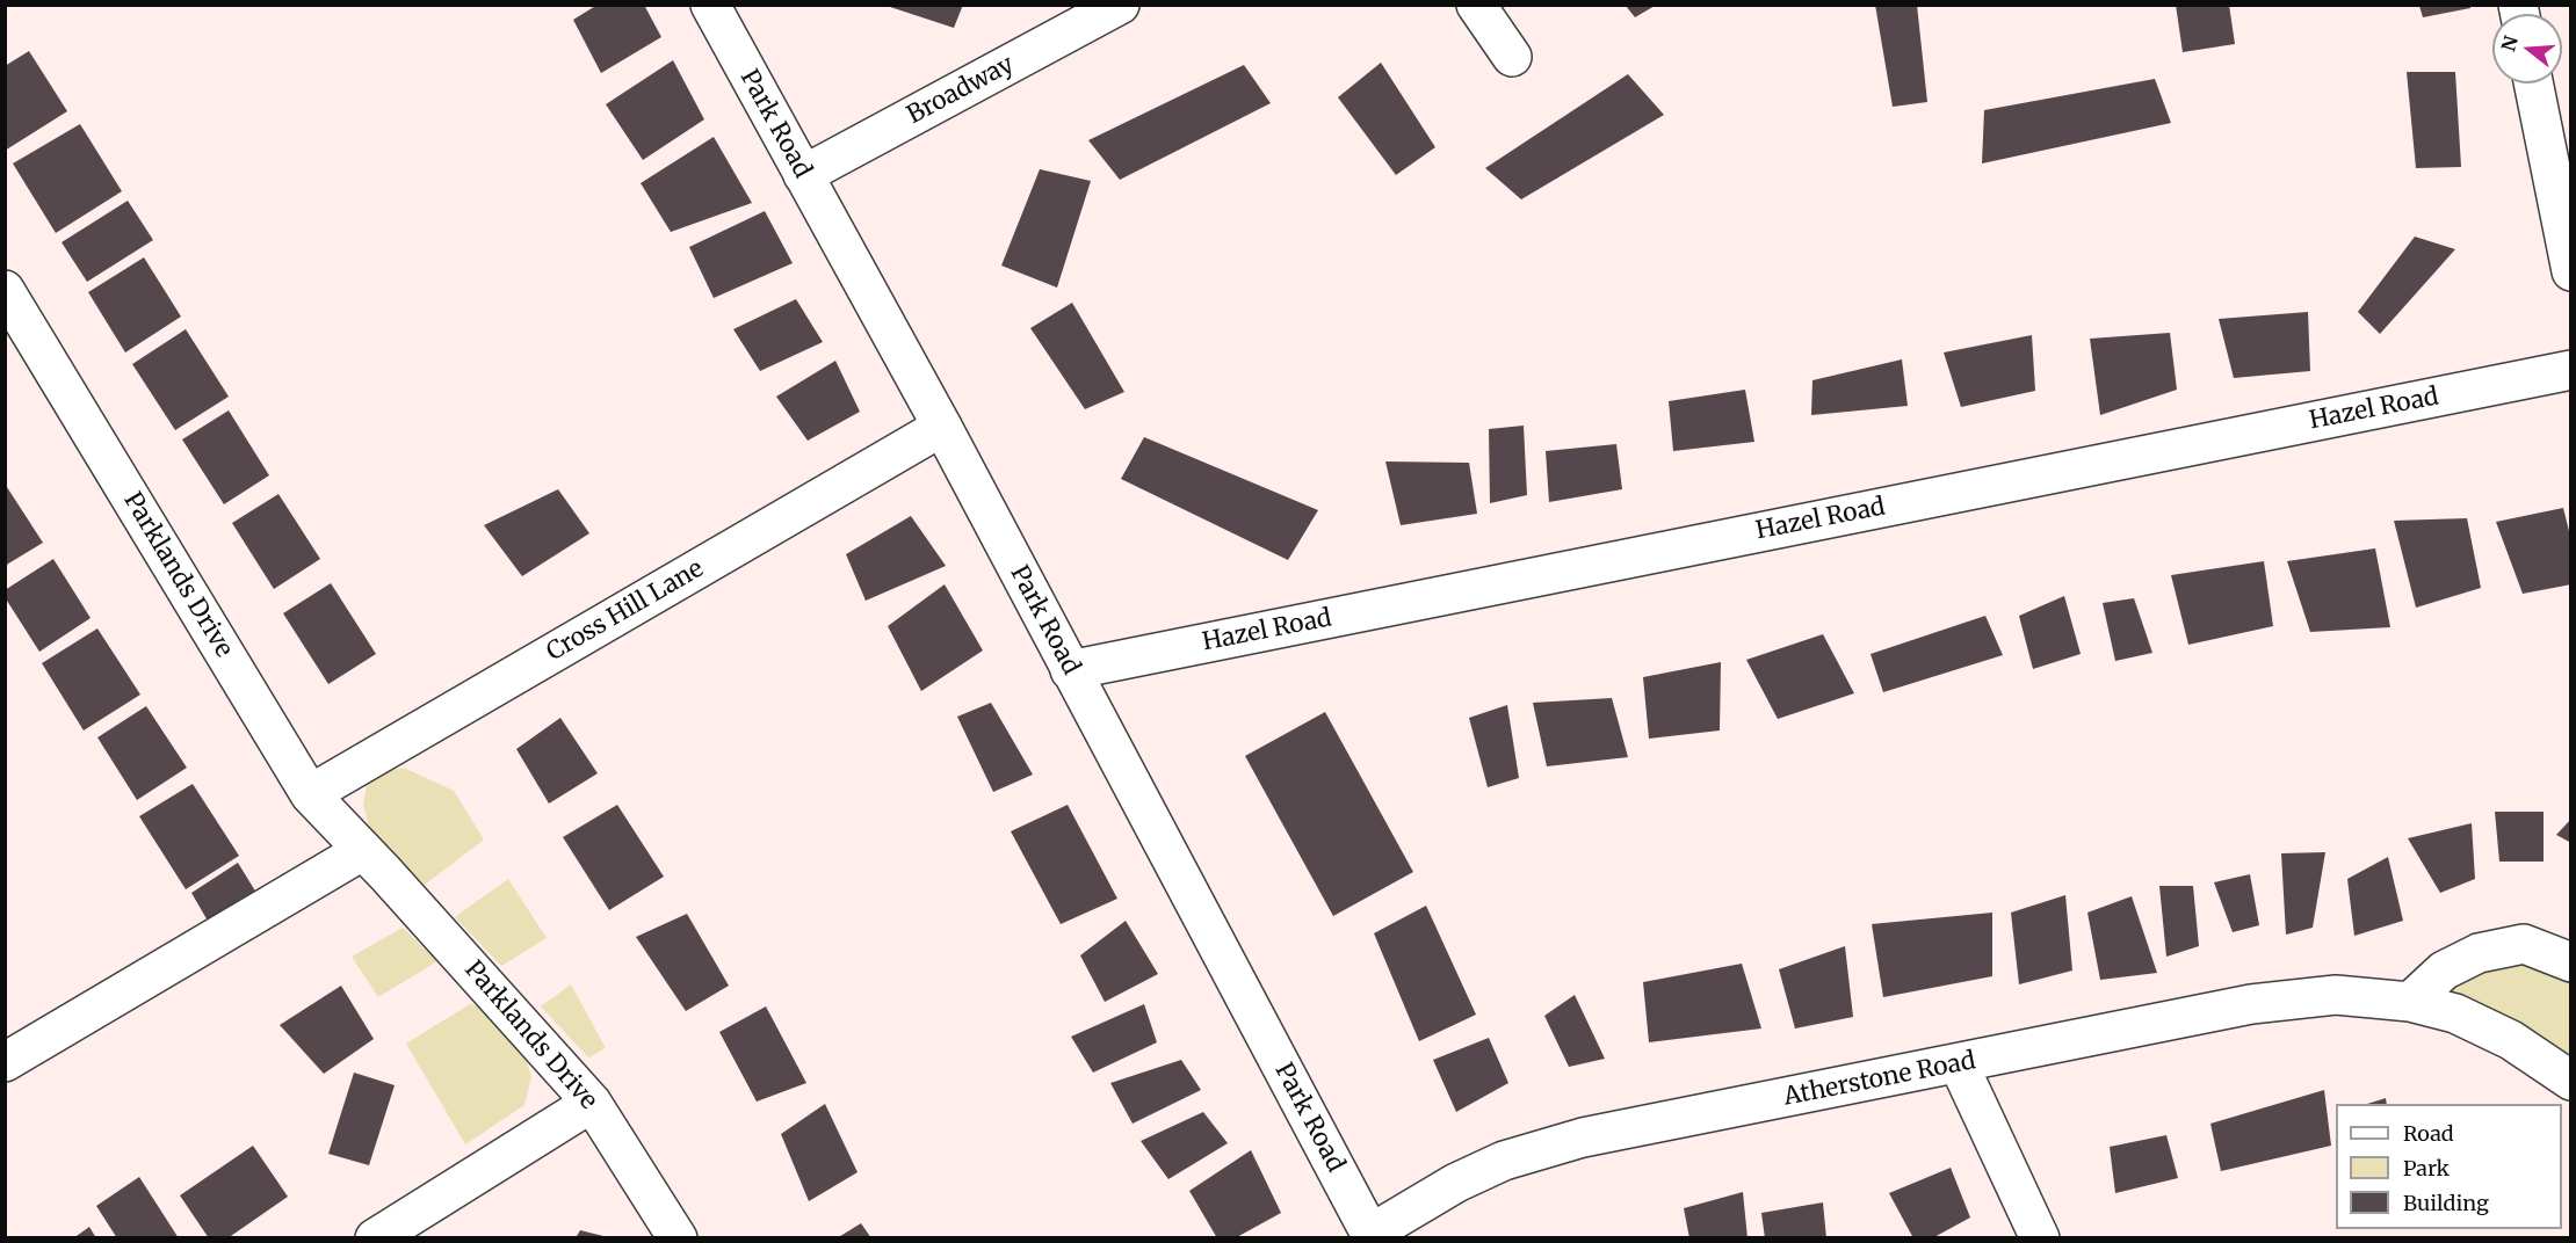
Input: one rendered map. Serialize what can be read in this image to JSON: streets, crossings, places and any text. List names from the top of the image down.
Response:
{
  "streets": {
    "street": [
      "Broadway",
      "Park Road",
      "Hazel Road",
      "Parklands Drive",
      "Cross Hill Lane",
      "Atherstone Road"
    ]
  },
  "crossings": [
    ["Broadway", "Park Road"],
    ["Park Road", "Hazel Road"],
    ["Park Road", "Cross Hill Lane"],
    ["Park Road", "Atherstone Road"],
    ["Parklands Drive", "Cross Hill Lane"]
  ],
  "legend": ["Road", "Park", "Building"],
  "north": "left"
}
